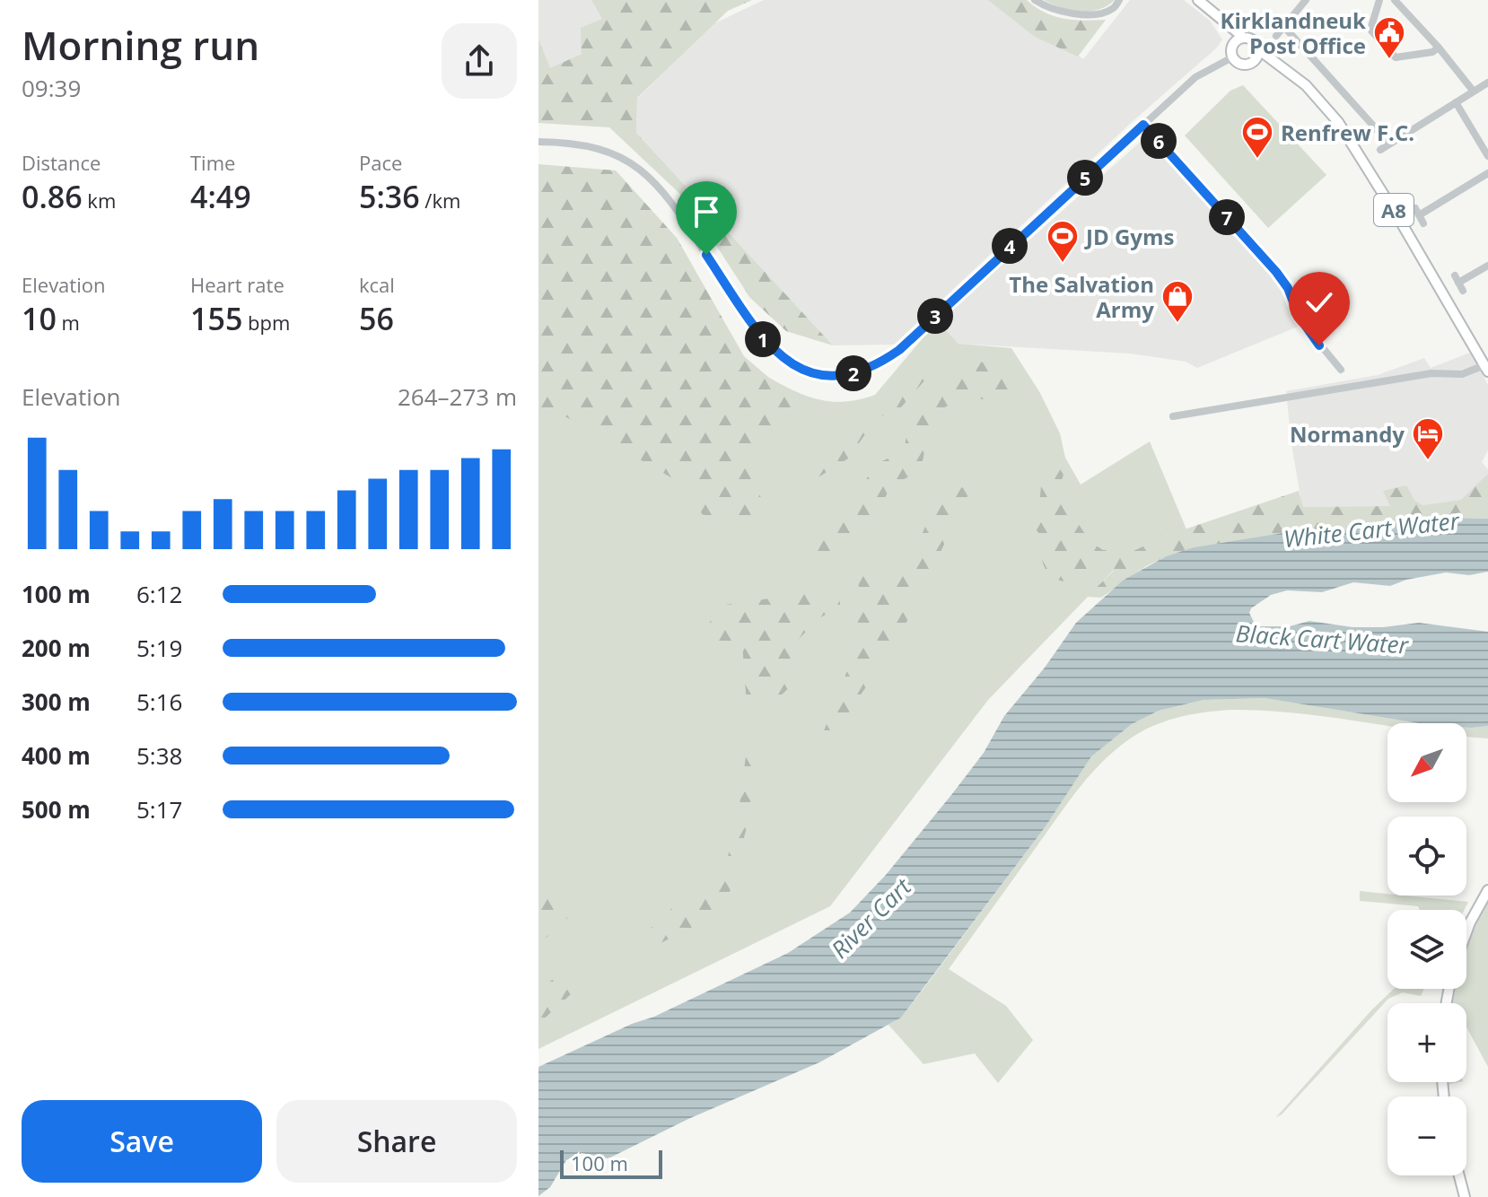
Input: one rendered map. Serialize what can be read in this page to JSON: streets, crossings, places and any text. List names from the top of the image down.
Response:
{
  "streets": {
    "main road": ["A8"]
  },
  "water": ["White Cart Water", "Black Cart Water", "River Cart"],
  "places": {
    "public building": ["Kirklandneuk Post Office"],
    "sports": ["Renfrew F.C.", "JD Gyms"],
    "shop": ["The Salvation Army"],
    "hotel": ["Normandy"]
  },
  "scale_bar": "100 m",
  "north": "bottom left",
  "page": {
    "heading": ["Morning run", "09:39"],
    "stats": [
      ["Distance", "0.86 km"],
      ["Time", "4:49"],
      ["Pace", "5:36 /km"],
      ["Elevation", "10 m"],
      ["Heart rate", "155 bpm"],
      ["kcal", "56"]
    ],
    "pins": [
      "6",
      "5",
      "7",
      "4",
      "3",
      "1",
      "2"
    ],
    "chart": ["Elevation", "264–273 m"],
    "list": [
      {
        "name": "100 m",
        "note": "6:12"
      },
      {
        "name": "200 m",
        "note": "5:19"
      },
      {
        "name": "300 m",
        "note": "5:16"
      },
      {
        "name": "400 m",
        "note": "5:38"
      },
      {
        "name": "500 m",
        "note": "5:17"
      }
    ],
    "map_buttons": ["+", "−"],
    "buttons": ["Save", "Share"],
    "scale": "100 m"
  }
}
